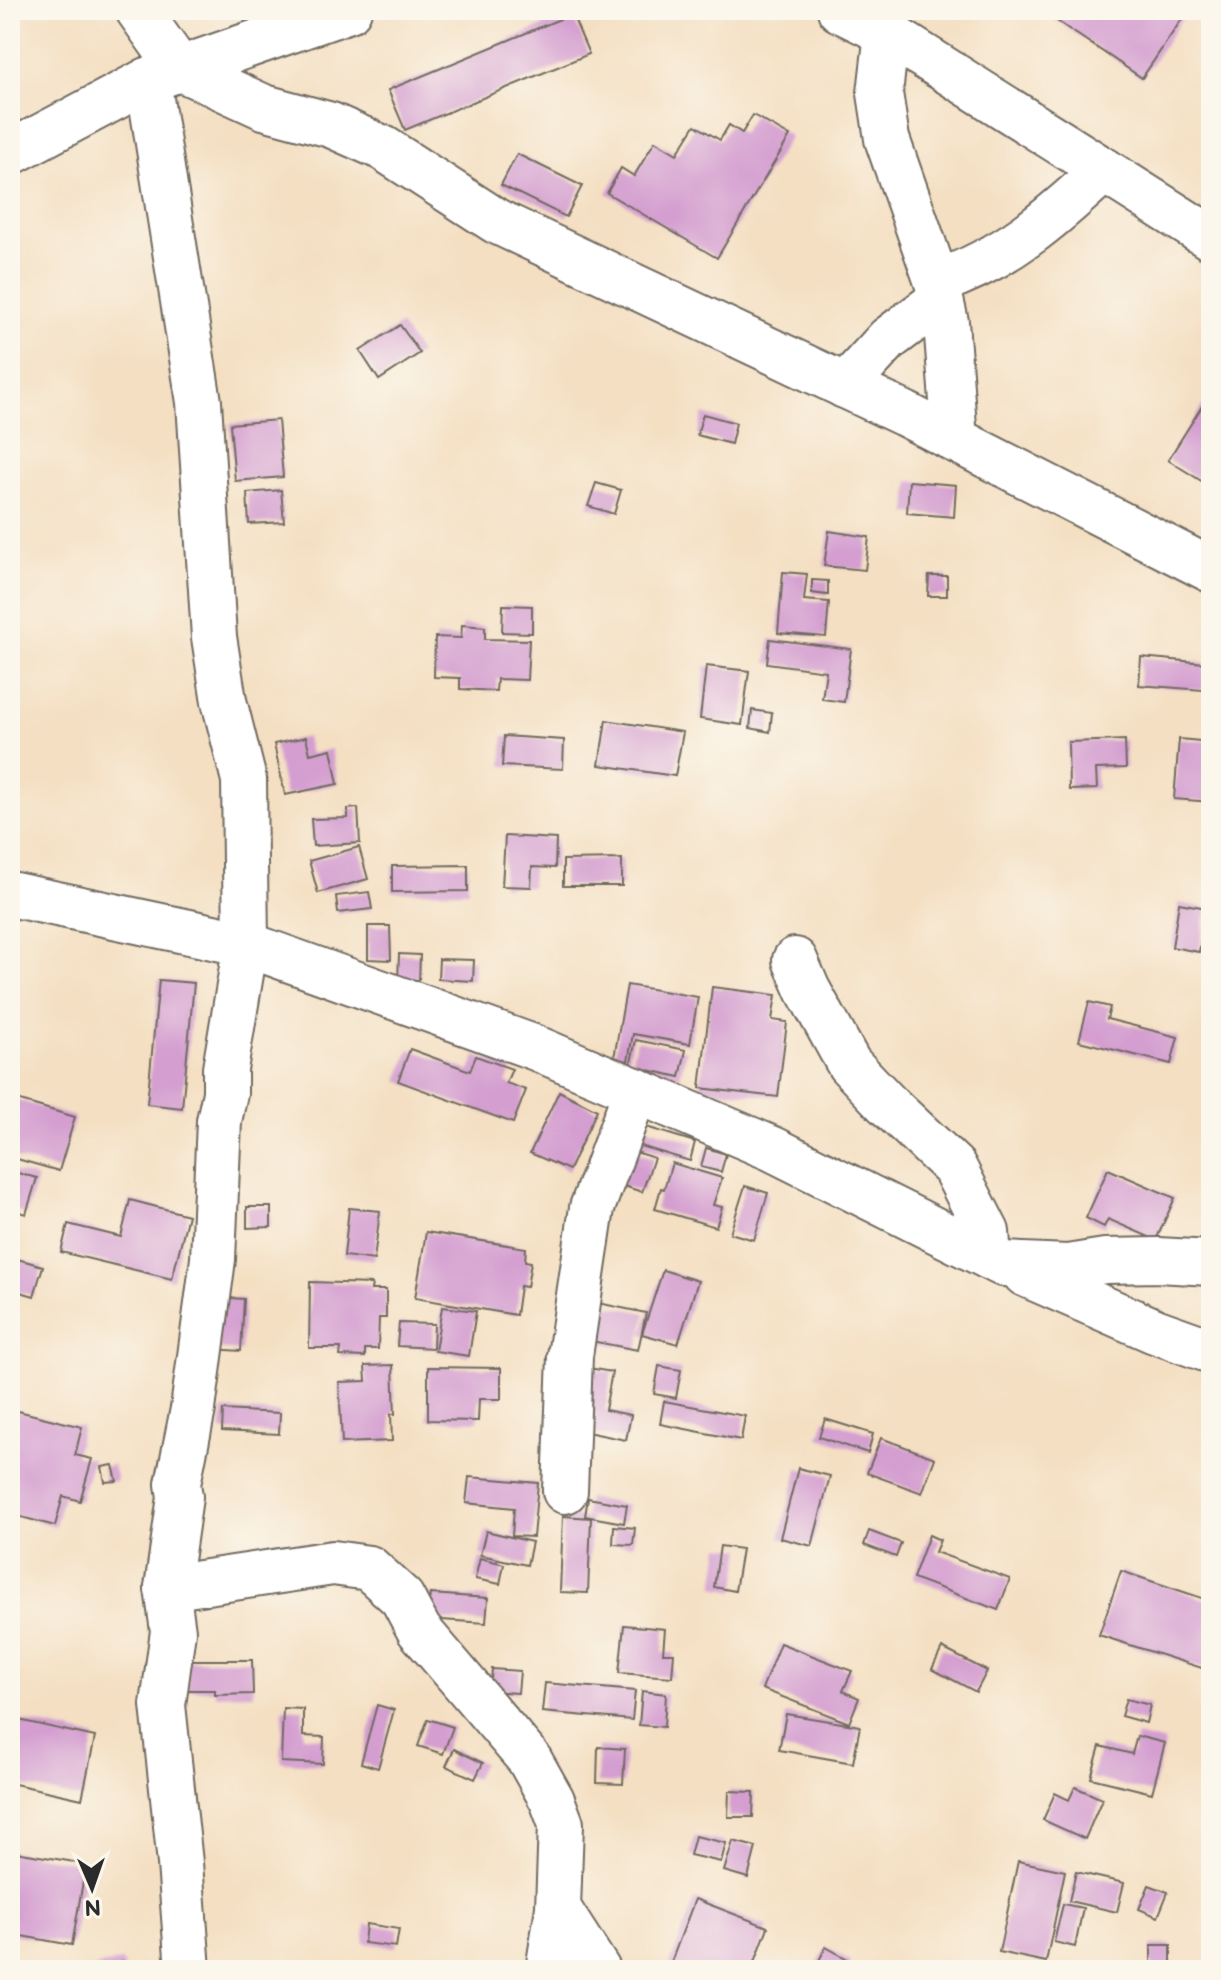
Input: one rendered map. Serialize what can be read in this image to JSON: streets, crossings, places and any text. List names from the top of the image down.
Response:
{
  "north": "bottom"
}
